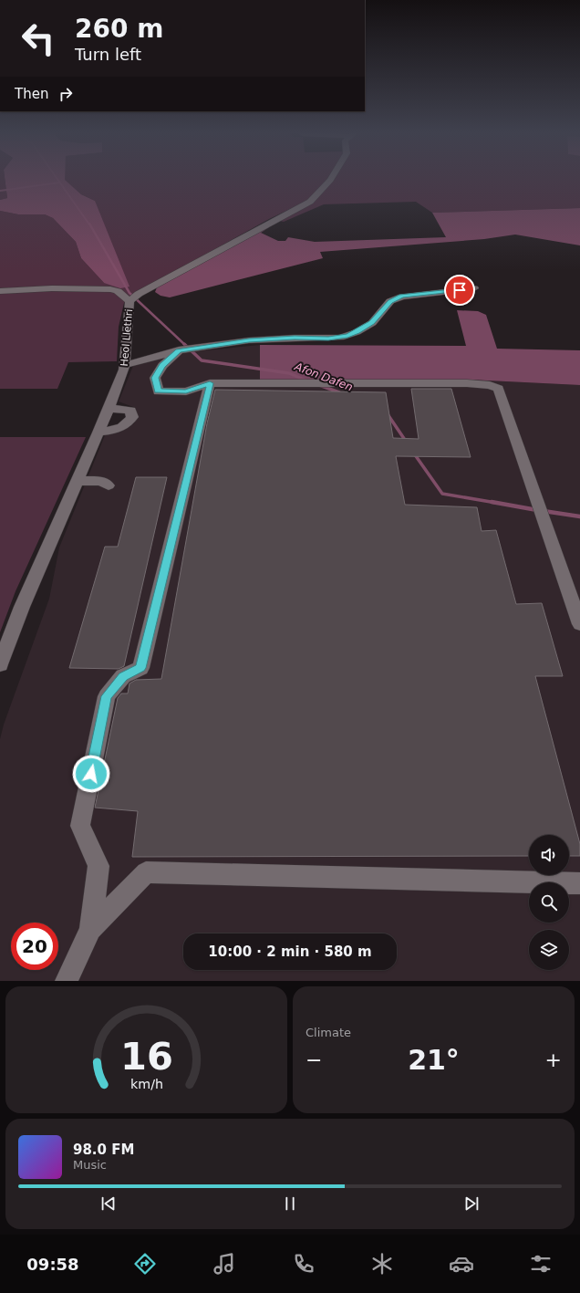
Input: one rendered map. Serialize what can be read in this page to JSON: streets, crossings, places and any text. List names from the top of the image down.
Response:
{
  "streets": {
    "street": ["Heol Llethri"]
  },
  "water": ["Afon Dafen"],
  "page": {
    "turn": ["260 m", "Turn left"],
    "then": "Then",
    "limit": "20",
    "trip": "10:00 · 2 min · 580 m",
    "tile": "Climate",
    "heat": ["−", "21°", "+"],
    "song": ["98.0 FM", "Music"],
    "tabs": "09:58",
    "gauge": ["16", "km/h"]
  }
}
